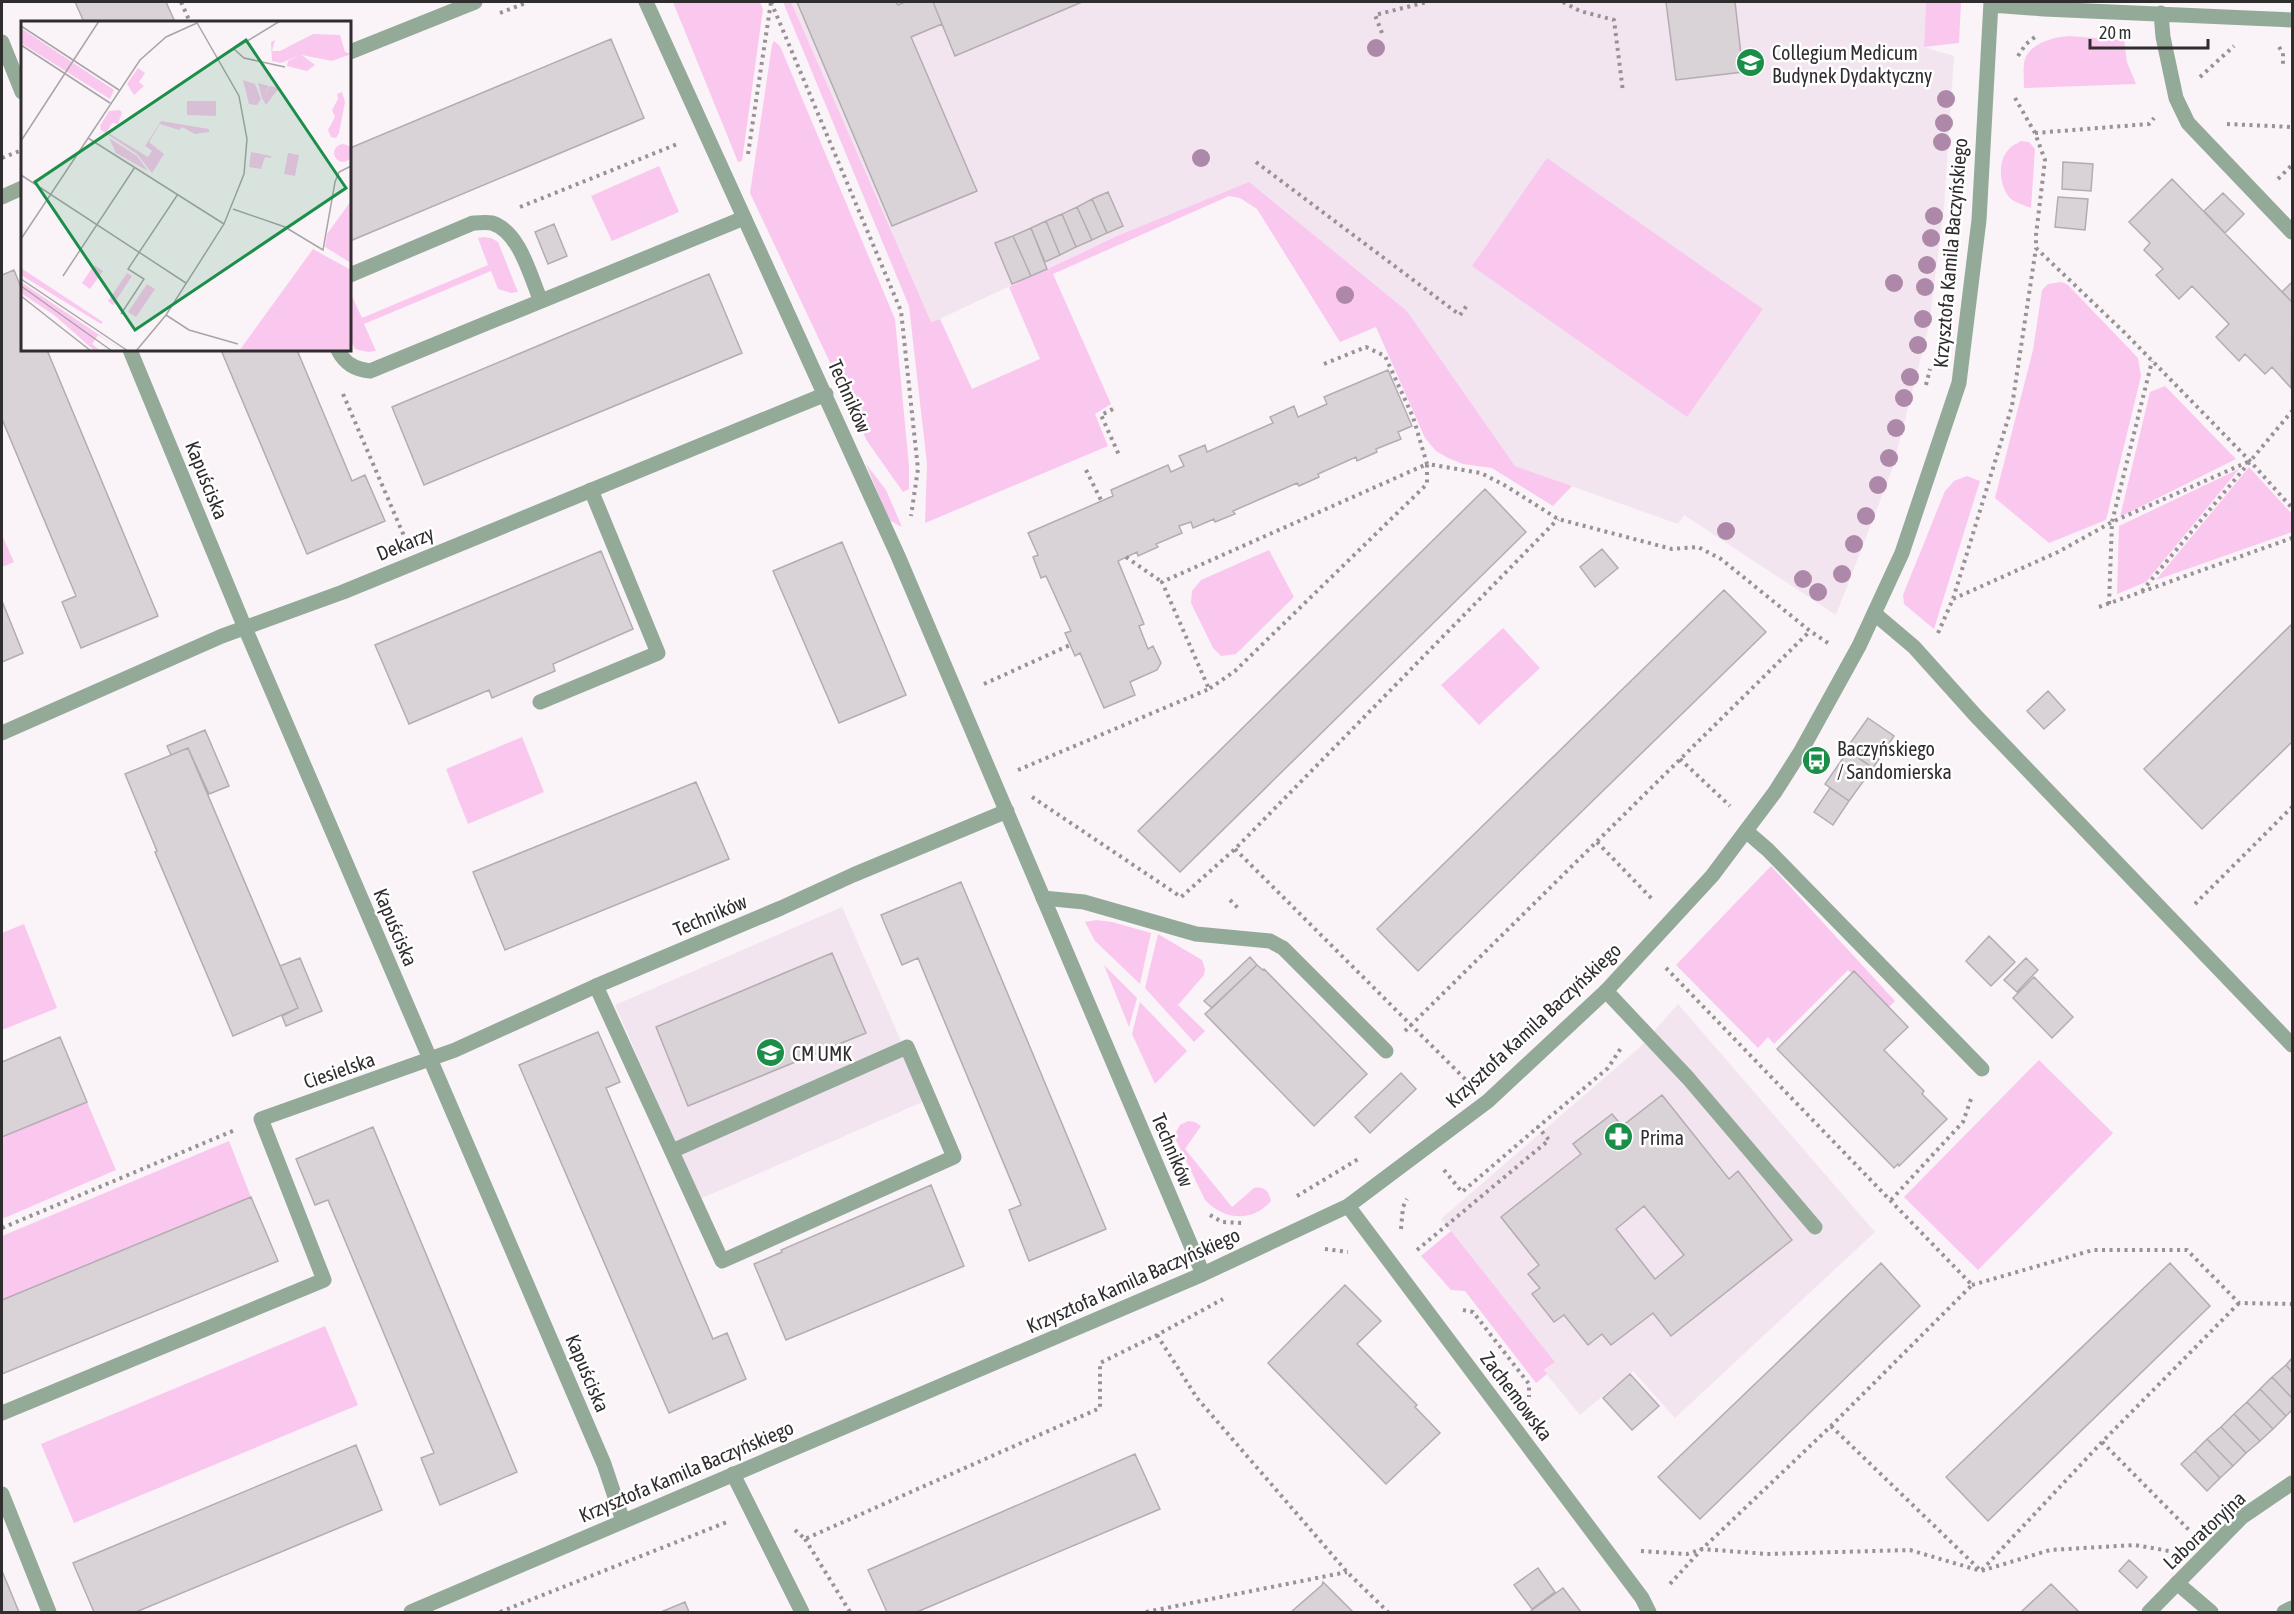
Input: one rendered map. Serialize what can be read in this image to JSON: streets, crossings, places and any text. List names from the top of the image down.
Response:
{
  "streets": {
    "street": [
      "Krzysztofa Kamila Baczyńskiego",
      "Techników",
      "Kapuściska",
      "Dekarzy",
      "Ciesielska",
      "Zachemowska",
      "Laboratoryjna"
    ]
  },
  "crossings": [
    ["Krzysztofa Kamila Baczyńskiego", "Techników"],
    ["Krzysztofa Kamila Baczyńskiego", "Kapuściska"],
    ["Krzysztofa Kamila Baczyńskiego", "Zachemowska"],
    ["Techników", "Kapuściska"],
    ["Techników", "Dekarzy"],
    ["Techników", "Ciesielska"],
    ["Kapuściska", "Dekarzy"],
    ["Kapuściska", "Ciesielska"]
  ],
  "places": {
    "school or university": ["Collegium Medicum Budynek Dydaktyczny", "CM UMK"],
    "bus stop": ["Baczyńskiego / Sandomierska"],
    "pharmacy": ["Prima"]
  },
  "scale_bar": "20 m"
}
